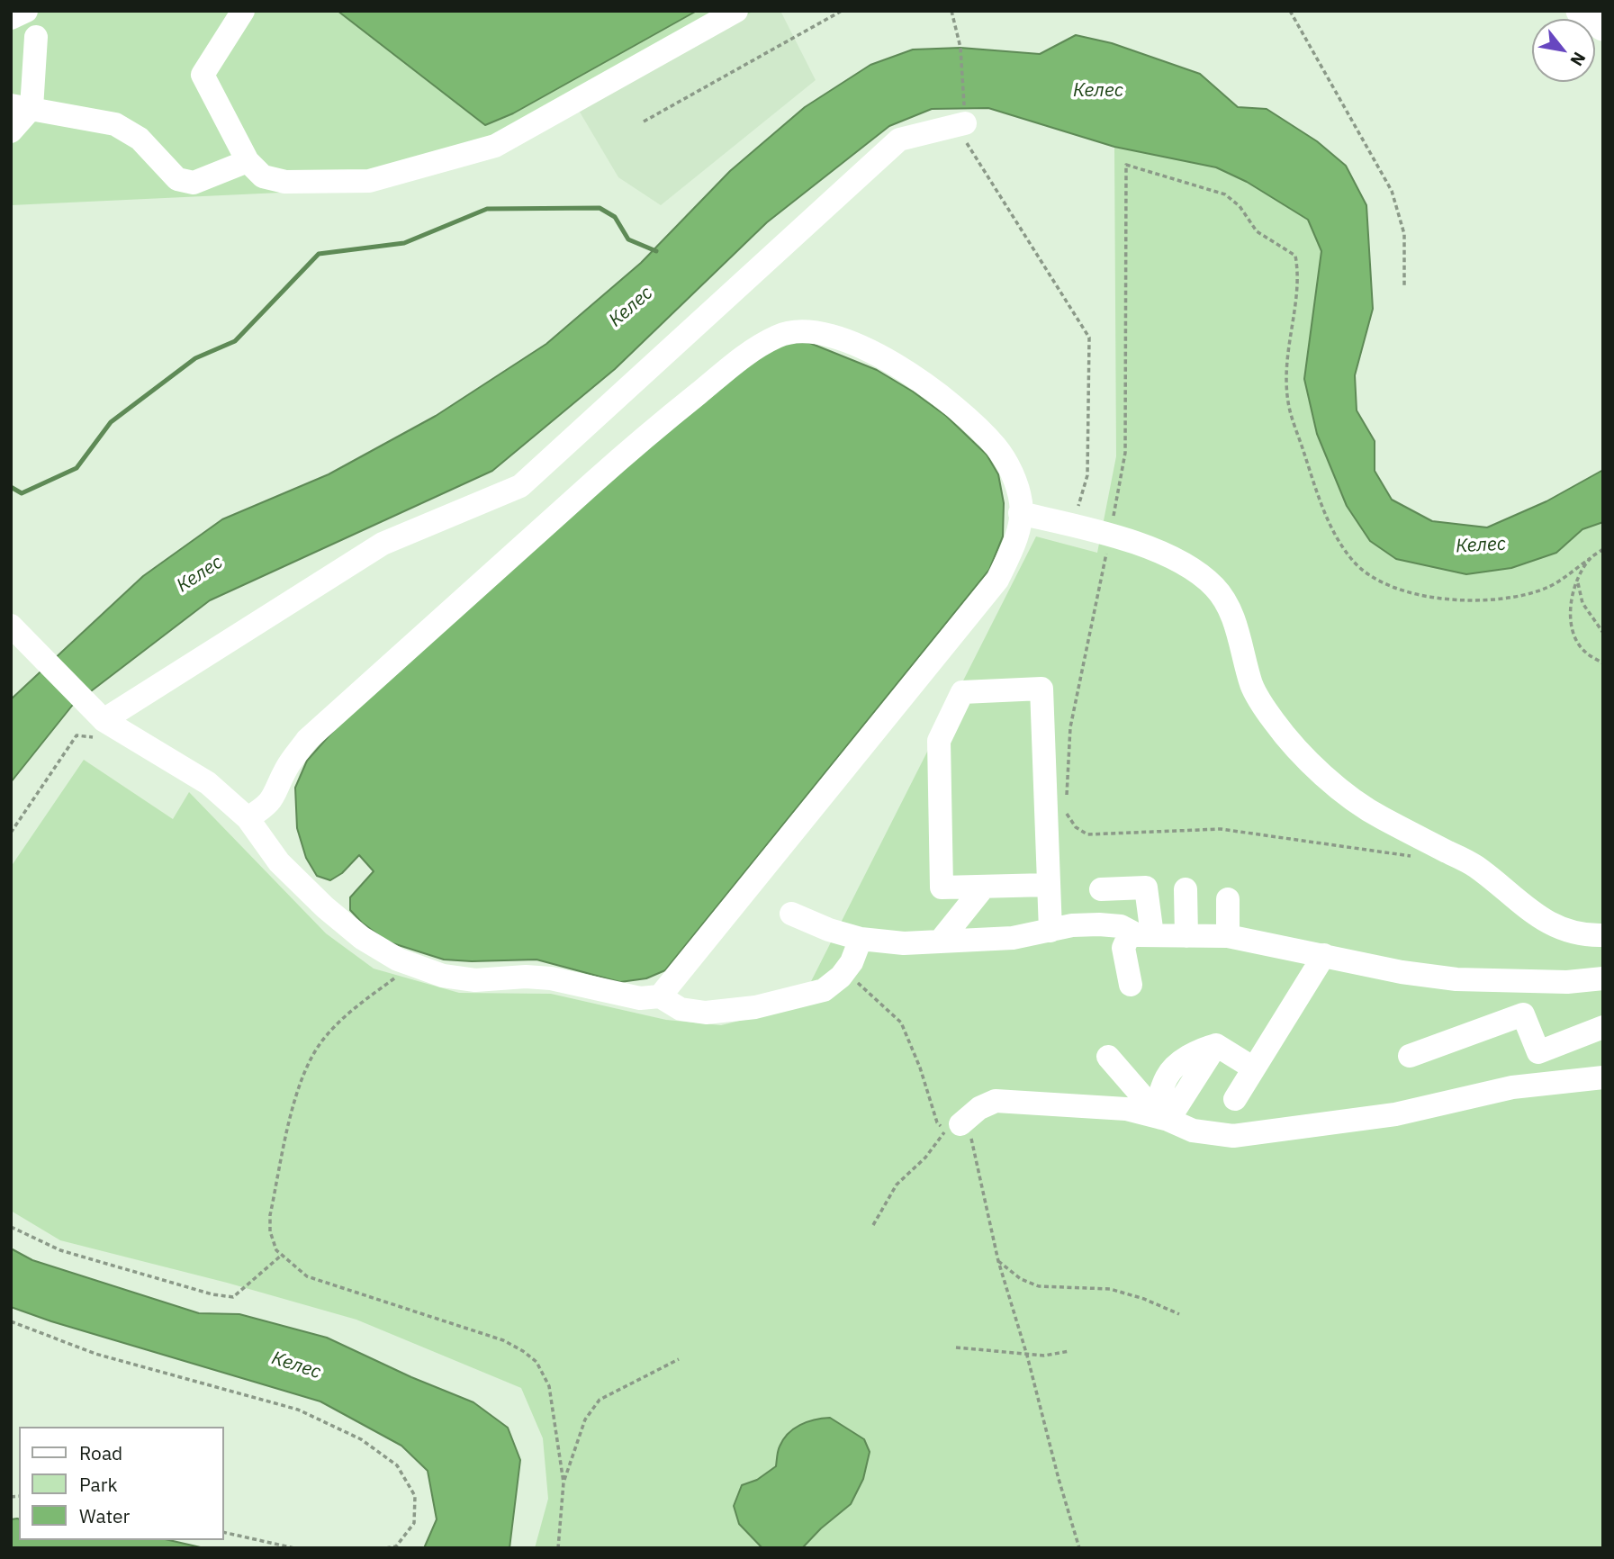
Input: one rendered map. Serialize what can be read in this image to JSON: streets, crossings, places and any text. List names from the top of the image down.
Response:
{
  "water": ["Келес"],
  "legend": ["Road", "Park", "Water"],
  "north": "bottom right"
}
